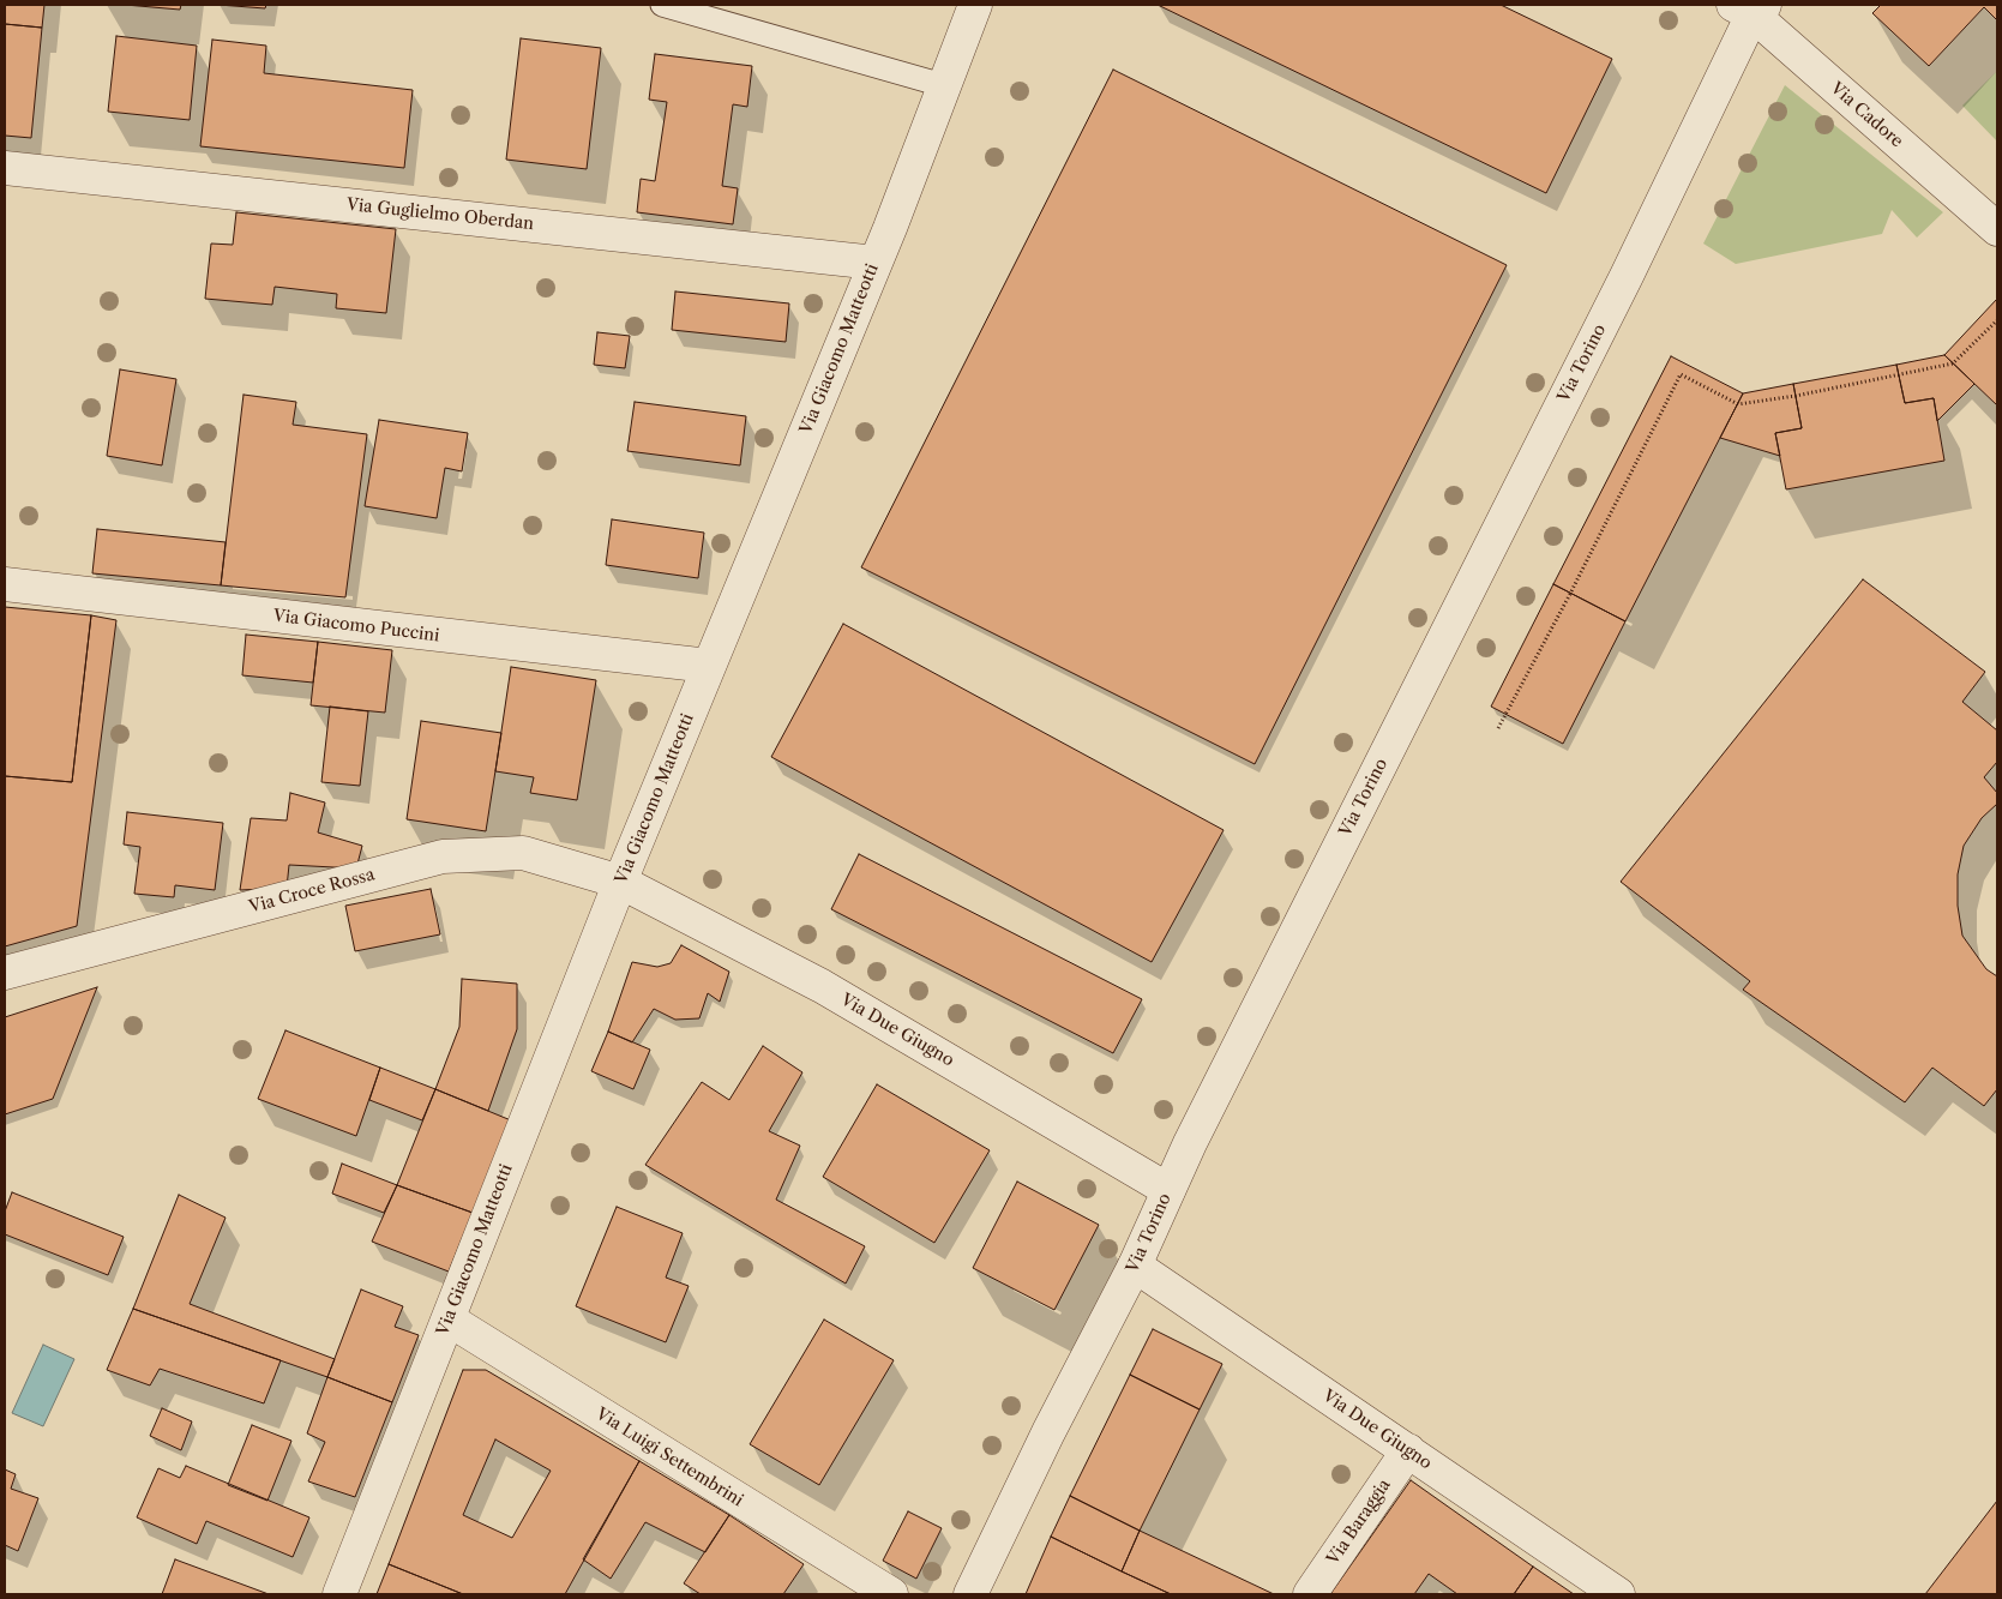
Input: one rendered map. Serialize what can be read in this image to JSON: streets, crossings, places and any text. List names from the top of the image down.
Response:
{
  "streets": {
    "street": [
      "Via Cadore",
      "Via Guglielmo Oberdan",
      "Via Giacomo Matteotti",
      "Via Torino",
      "Via Giacomo Puccini",
      "Via Croce Rossa",
      "Via Due Giugno",
      "Via Luigi Settembrini",
      "Via Baraggia"
    ]
  },
  "crossings": [
    ["Via Cadore", "Via Torino"],
    ["Via Guglielmo Oberdan", "Via Giacomo Matteotti"],
    ["Via Giacomo Matteotti", "Via Giacomo Puccini"],
    ["Via Giacomo Matteotti", "Via Croce Rossa"],
    ["Via Giacomo Matteotti", "Via Due Giugno"],
    ["Via Giacomo Matteotti", "Via Luigi Settembrini"],
    ["Via Torino", "Via Due Giugno"],
    ["Via Croce Rossa", "Via Due Giugno"],
    ["Via Due Giugno", "Via Baraggia"]
  ]
}
